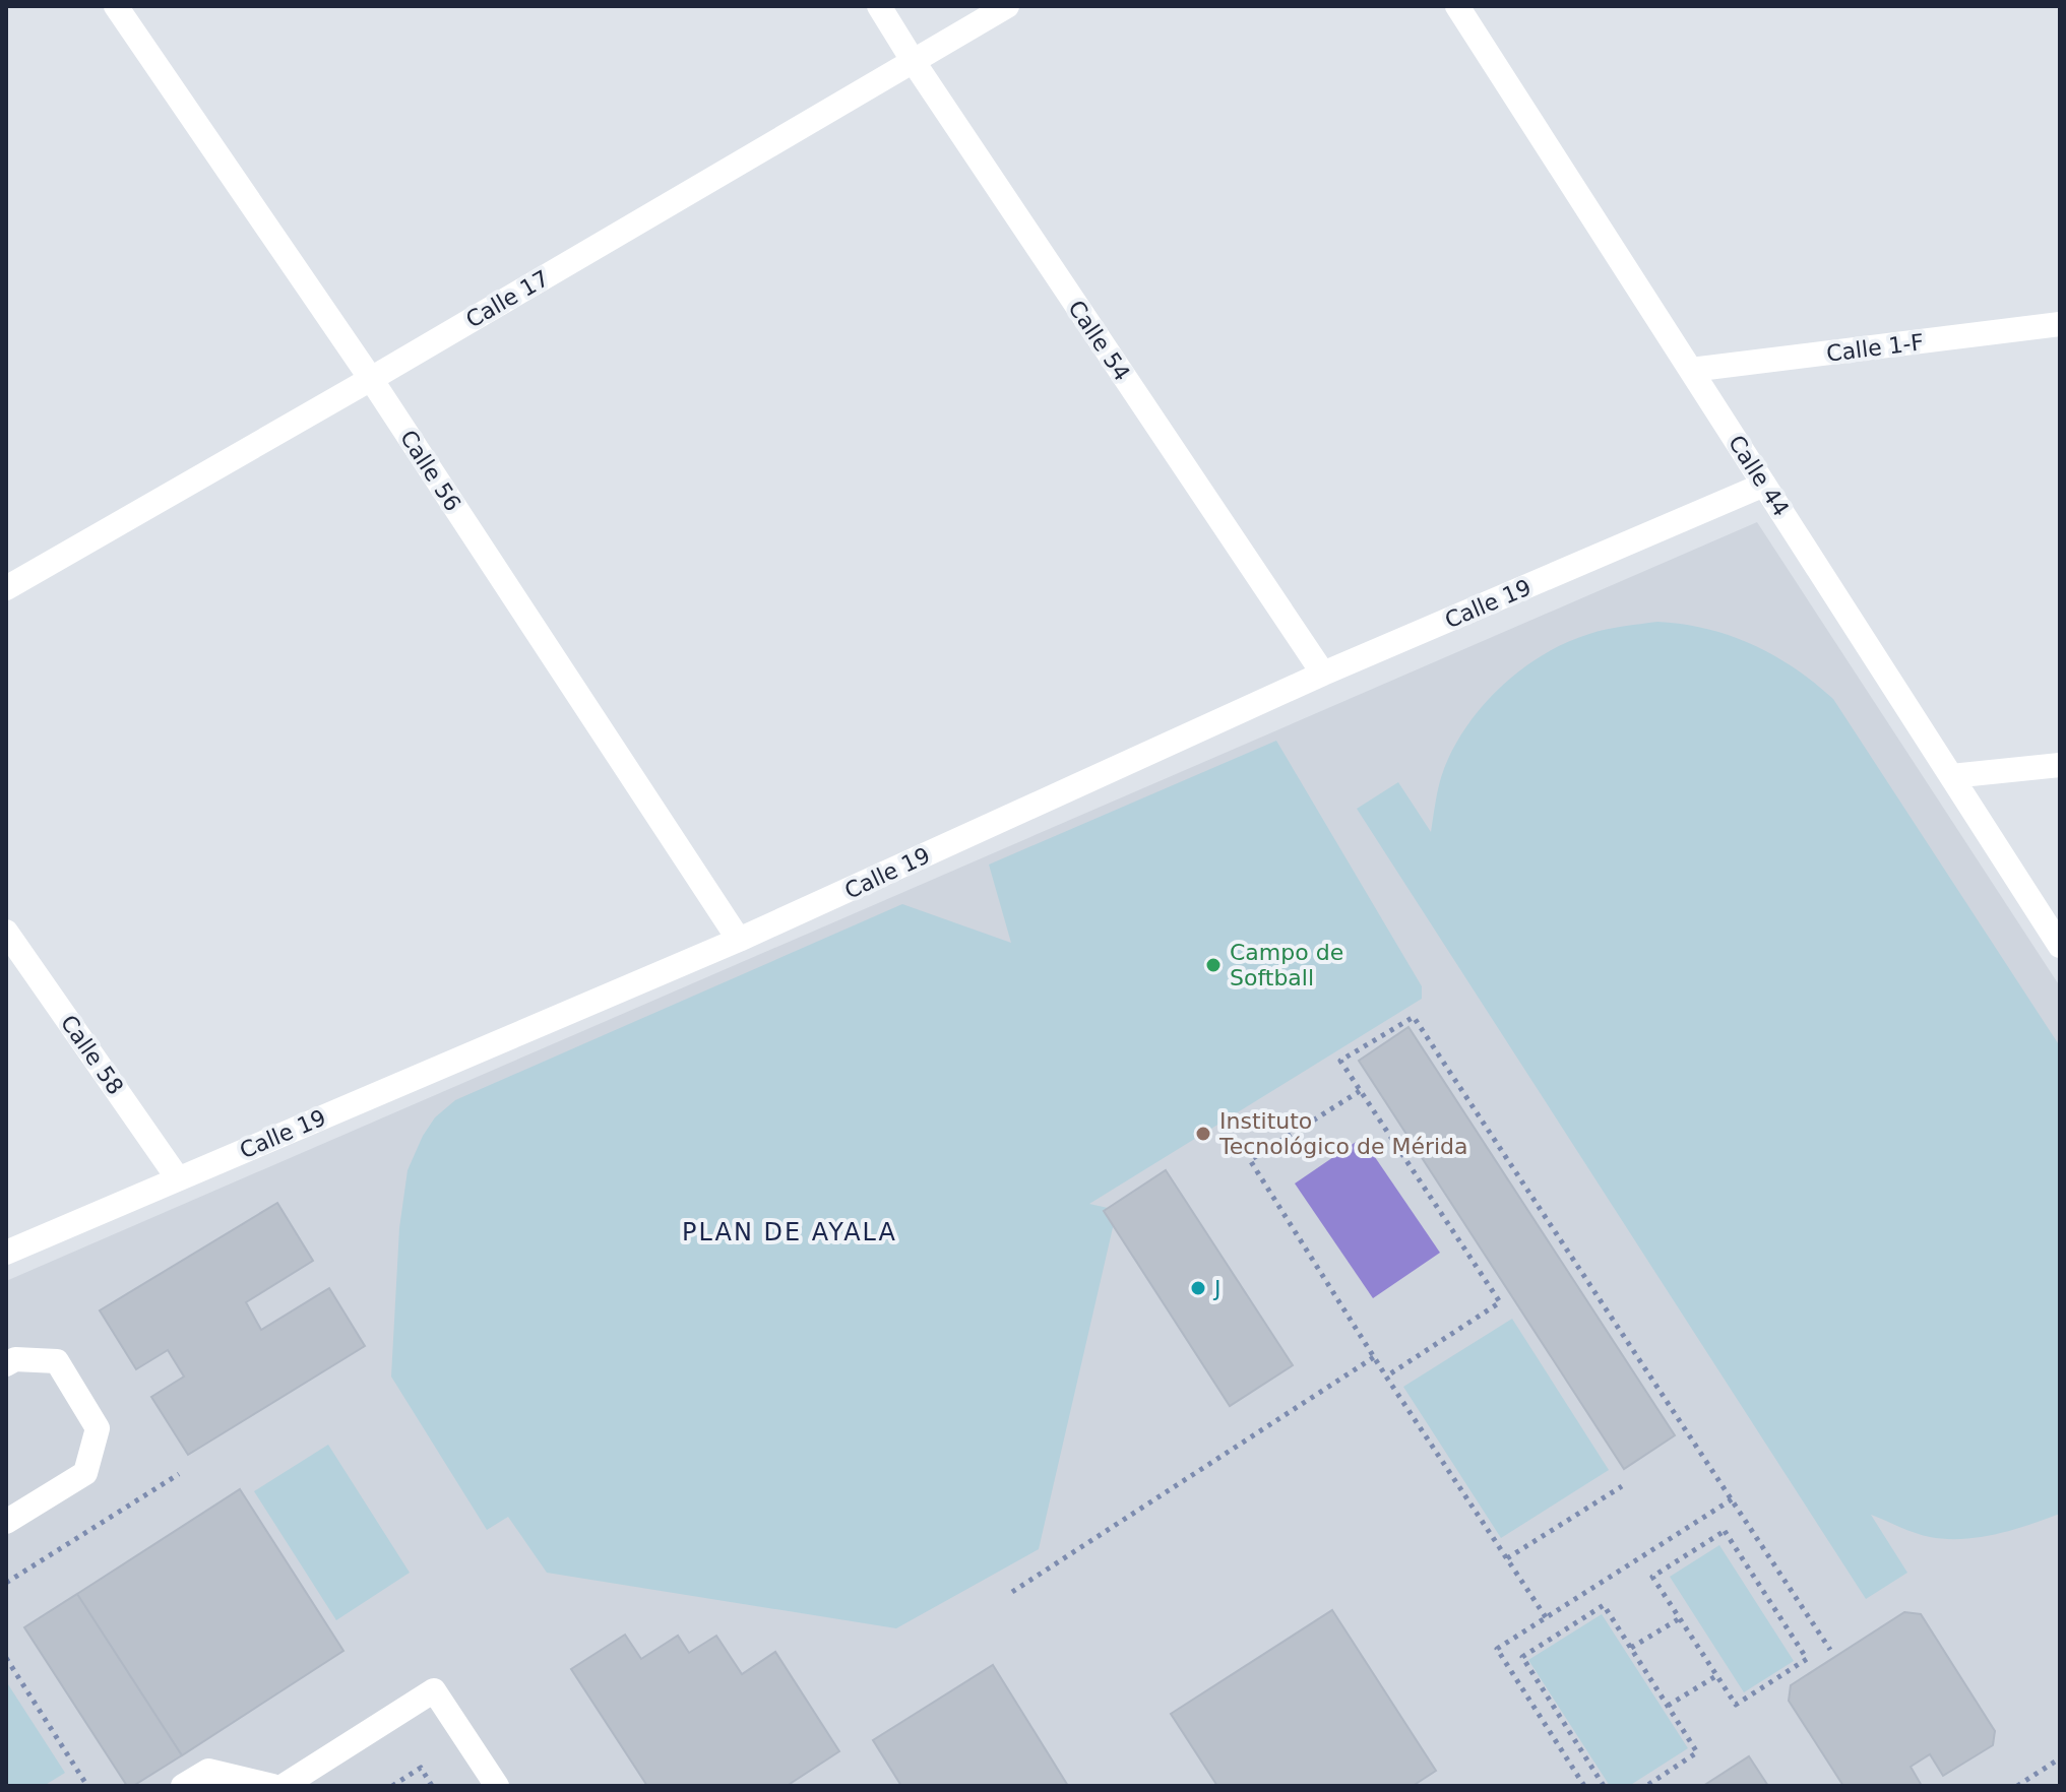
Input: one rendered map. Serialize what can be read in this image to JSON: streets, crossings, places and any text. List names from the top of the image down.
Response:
{
  "streets": {
    "street": [
      "Calle 17",
      "Calle 54",
      "Calle 1-F",
      "Calle 56",
      "Calle 44",
      "Calle 19",
      "Calle 58"
    ]
  },
  "crossings": [
    ["Calle 17", "Calle 54"],
    ["Calle 17", "Calle 56"],
    ["Calle 54", "Calle 19"],
    ["Calle 1-F", "Calle 44"],
    ["Calle 56", "Calle 19"],
    ["Calle 44", "Calle 19"],
    ["Calle 19", "Calle 58"]
  ],
  "districts": ["PLAN DE AYALA"],
  "places": ["Campo de Softball", "Instituto Tecnológico de Mérida", "J"]
}
